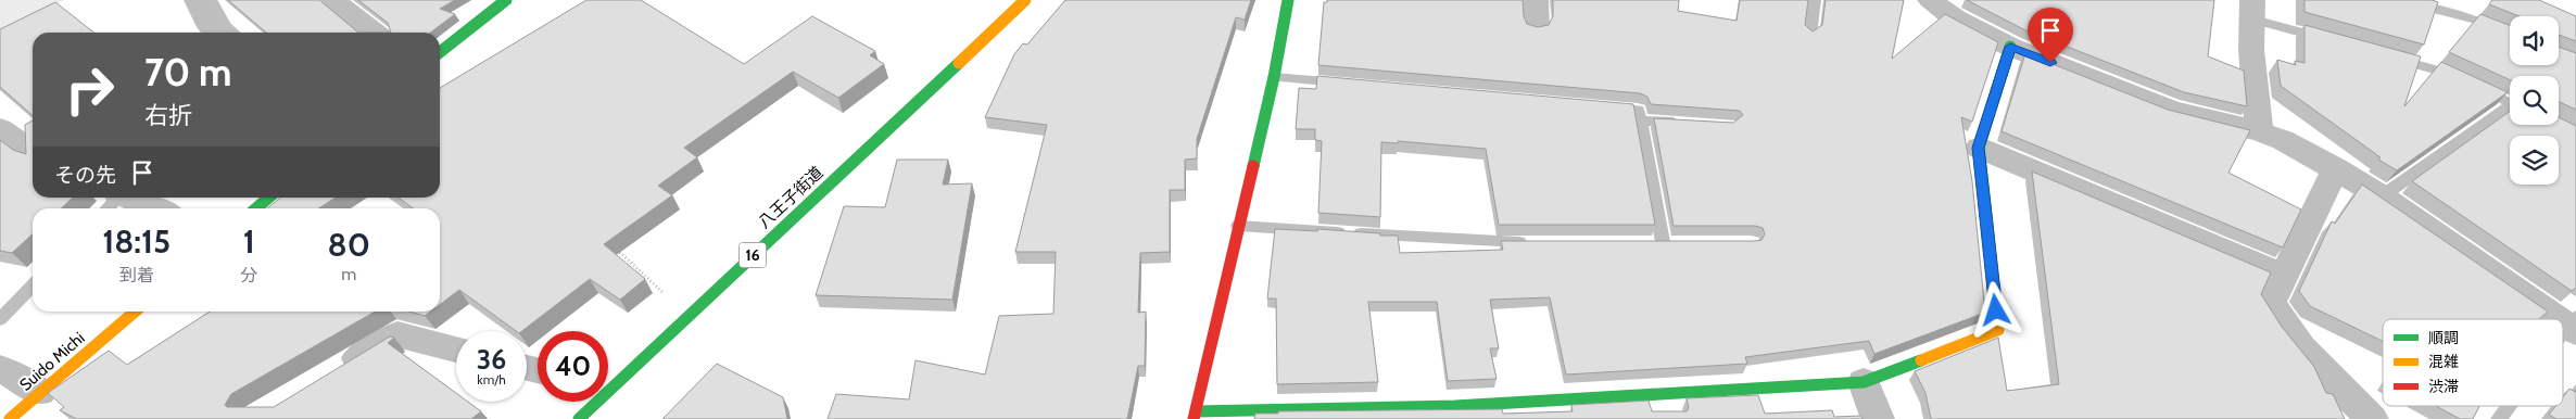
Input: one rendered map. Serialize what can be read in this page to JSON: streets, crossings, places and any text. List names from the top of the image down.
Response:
{
  "streets": {
    "main road": ["八王子街道", "16", "Suido Michi"]
  },
  "legend": ["順調", "混雑", "渋滞"],
  "page": {
    "turn": ["70 m", "右折"],
    "then": "その先",
    "eta": [
      "18:15",
      "到着",
      "1",
      "分",
      "80",
      "m"
    ],
    "speed": "36 km/h",
    "limit": "40"
  }
}
